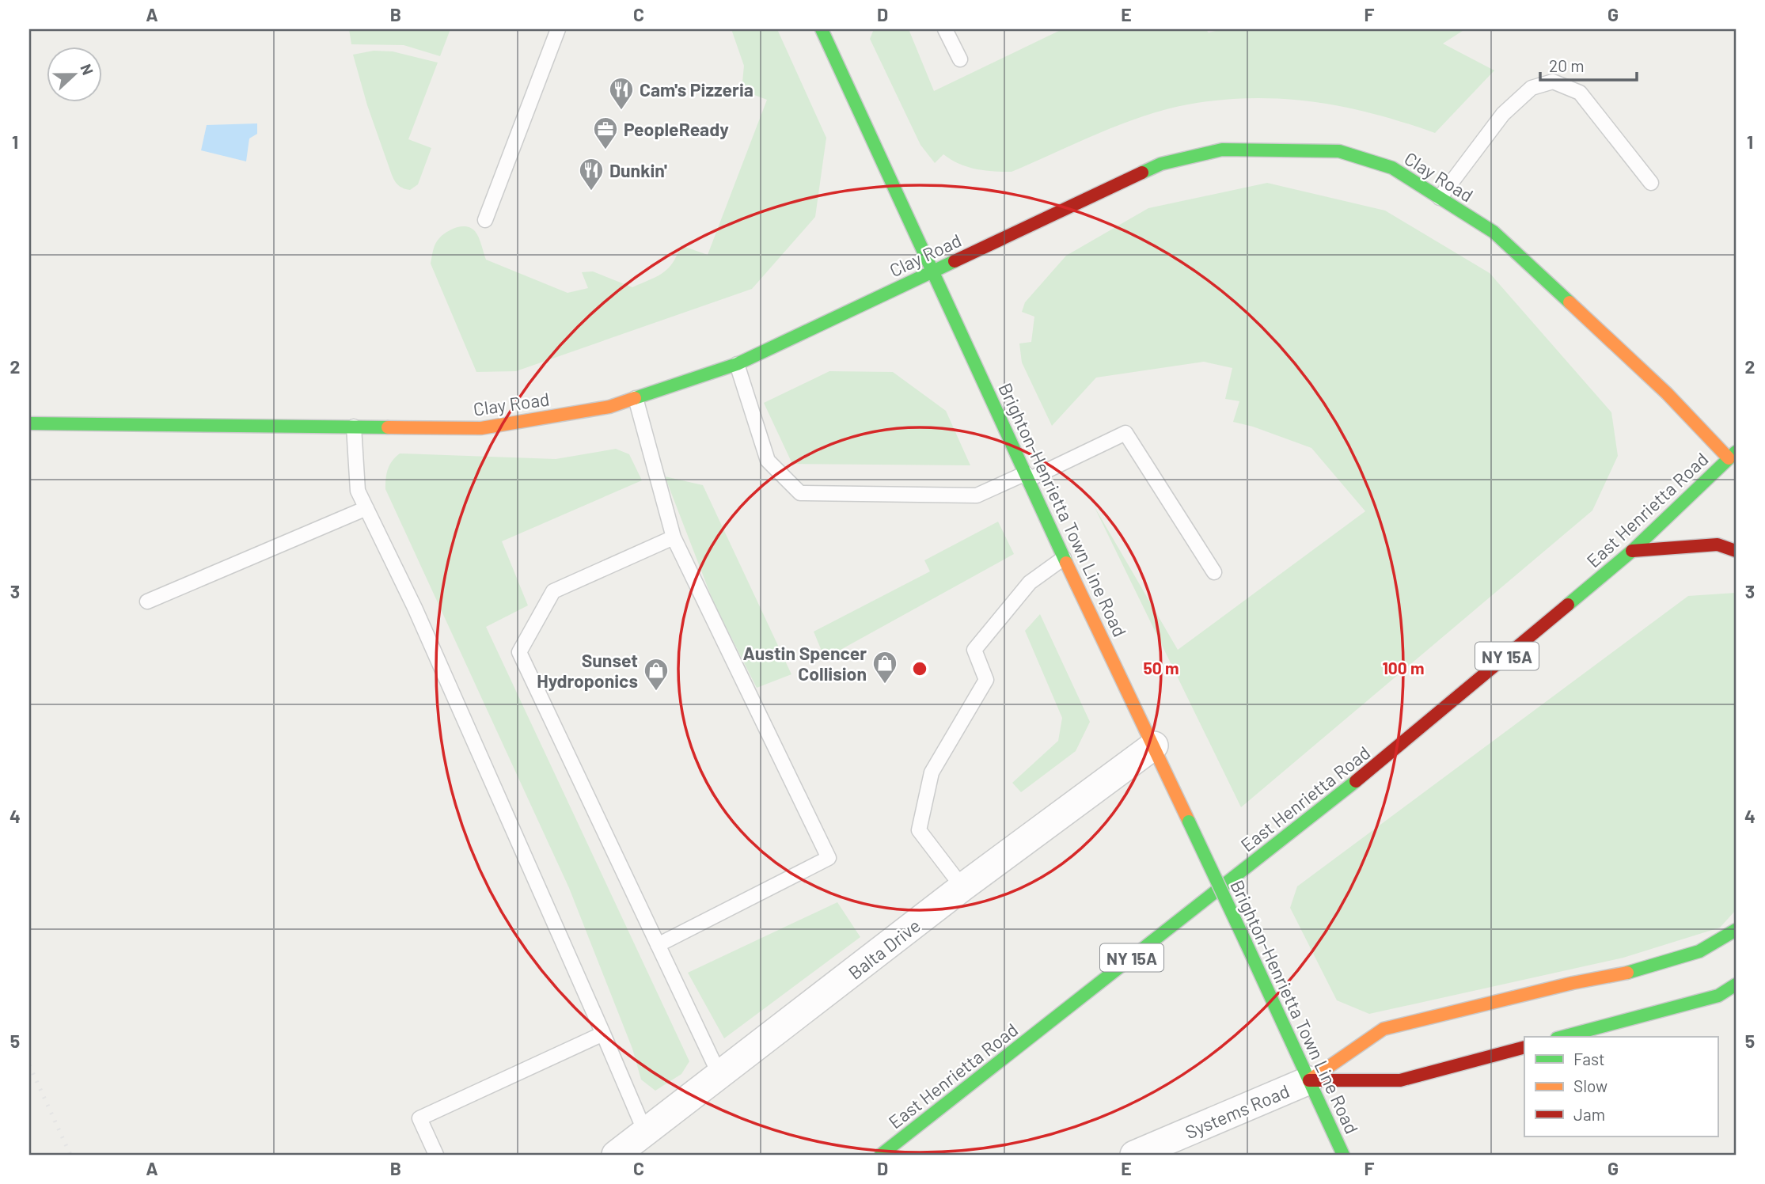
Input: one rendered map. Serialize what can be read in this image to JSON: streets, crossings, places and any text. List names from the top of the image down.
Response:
{
  "streets": {
    "street": [
      "Clay Road",
      "Brighton-Henrietta Town Line Road",
      "East Henrietta Road",
      "NY 15A",
      "Balta Drive",
      "Systems Road"
    ]
  },
  "crossings": [
    ["Clay Road", "Brighton-Henrietta Town Line Road"],
    ["Clay Road", "East Henrietta Road"],
    ["Brighton-Henrietta Town Line Road", "Balta Drive"],
    ["Brighton-Henrietta Town Line Road", "Systems Road"]
  ],
  "places": {
    "restaurant": ["Cam's Pizzeria", "Dunkin'"],
    "office": ["PeopleReady"],
    "shop": ["Austin Spencer Collision", "Sunset Hydroponics"]
  },
  "legend": ["Fast", "Slow", "Jam"],
  "scale_bar": "20 m",
  "north": "right",
  "grid": {
    "columns": [
      "A",
      "B",
      "C",
      "D",
      "E",
      "F",
      "G"
    ],
    "rows": [
      "1",
      "2",
      "3",
      "4",
      "5"
    ]
  },
  "rings": ["50 m", "100 m"]
}
